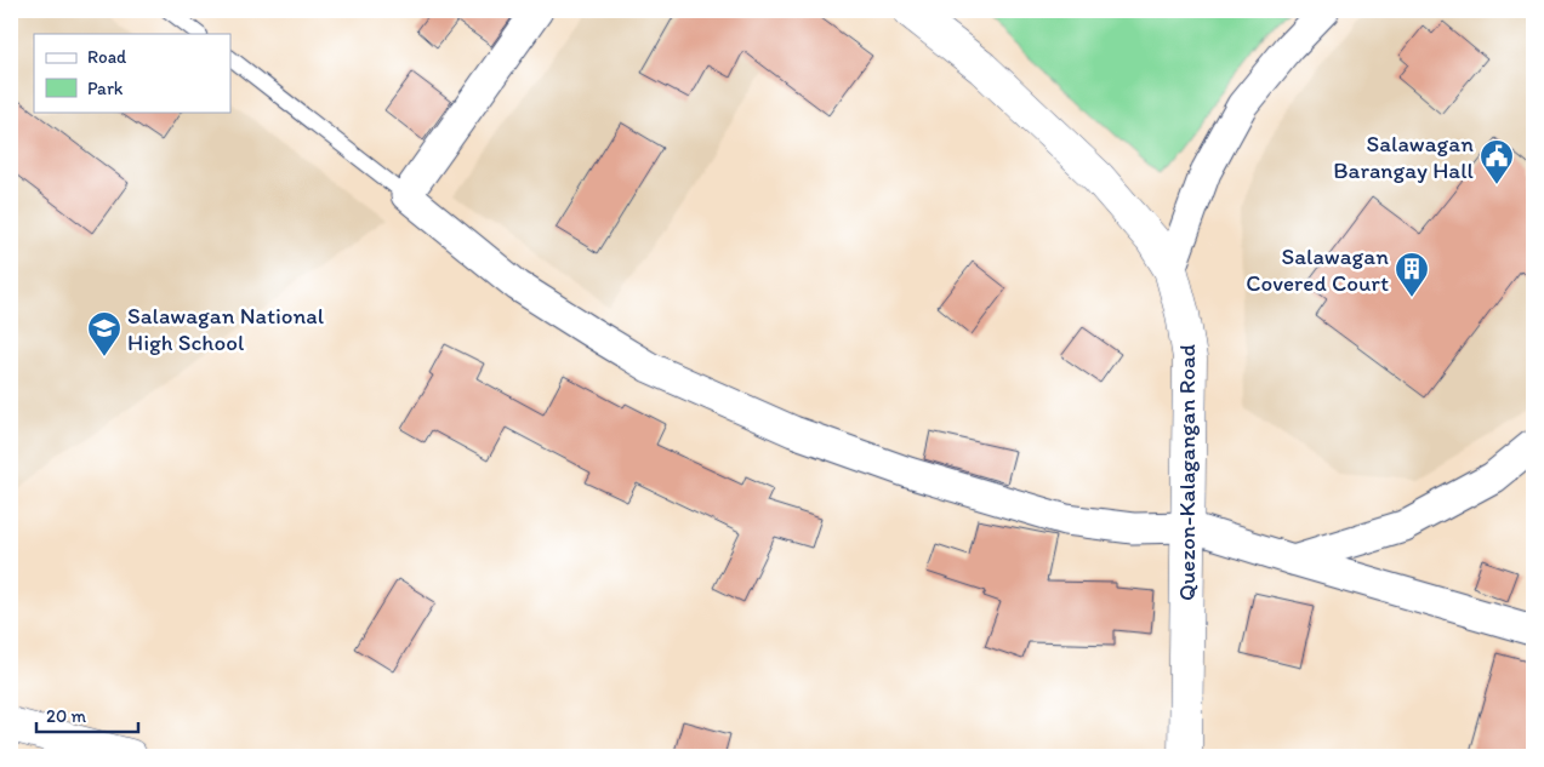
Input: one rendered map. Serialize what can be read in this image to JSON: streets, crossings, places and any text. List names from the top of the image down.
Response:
{
  "streets": {
    "main road": ["Quezon-Kalagangan Road"]
  },
  "places": {
    "public building": ["Salawagan Barangay Hall"],
    "building": ["Salawagan Covered Court"],
    "school or university": ["Salawagan National High School"]
  },
  "legend": ["Road", "Park"],
  "scale_bar": "20 m"
}
